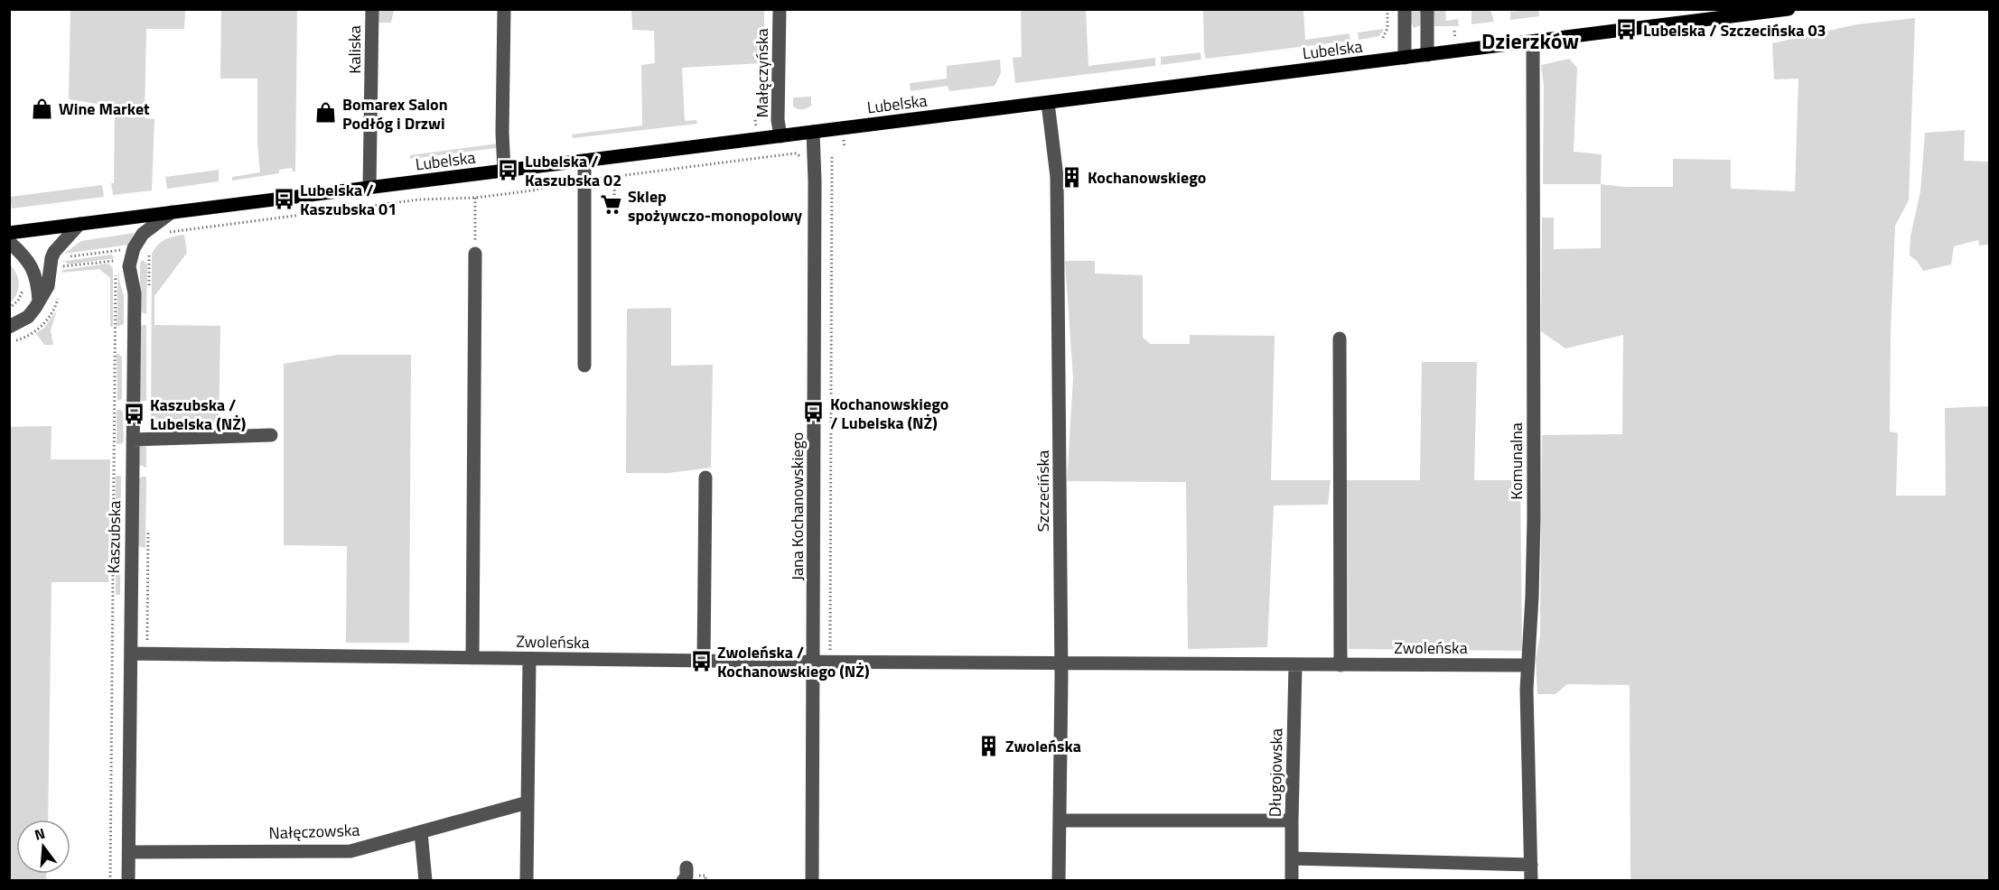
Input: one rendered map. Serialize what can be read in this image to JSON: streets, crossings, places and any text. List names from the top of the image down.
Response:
{
  "streets": {
    "main road": ["Lubelska"],
    "street": [
      "Kaliska",
      "Małęczyńska",
      "Komunalna",
      "Szczecińska",
      "Jana Kochanowskiego",
      "Kaszubska",
      "Zwoleńska",
      "Długojowska",
      "Nałęczowska"
    ]
  },
  "crossings": [
    ["Kaliska", "Lubelska"],
    ["Lubelska", "Małęczyńska"],
    ["Lubelska", "Komunalna"],
    ["Lubelska", "Szczecińska"],
    ["Lubelska", "Jana Kochanowskiego"],
    ["Komunalna", "Zwoleńska"],
    ["Szczecińska", "Zwoleńska"],
    ["Jana Kochanowskiego", "Zwoleńska"],
    ["Kaszubska", "Zwoleńska"],
    ["Kaszubska", "Nałęczowska"],
    ["Zwoleńska", "Długojowska"]
  ],
  "districts": ["Dzierzków"],
  "places": {
    "bus stop": [
      "Lubelska / Szczecińska 03",
      "Lubelska / Kaszubska 02",
      "Lubelska / Kaszubska 01",
      "Kochanowskiego / Lubelska (NŻ)",
      "Kaszubska / Lubelska (NŻ)",
      "Zwoleńska / Kochanowskiego (NŻ)"
    ],
    "shop": ["Wine Market", "Bomarex Salon Podłóg i Drzwi"],
    "building": ["Kochanowskiego", "Zwoleńska"],
    "supermarket": ["Sklep spożywczo-monopolowy"]
  },
  "north": "top"
}
